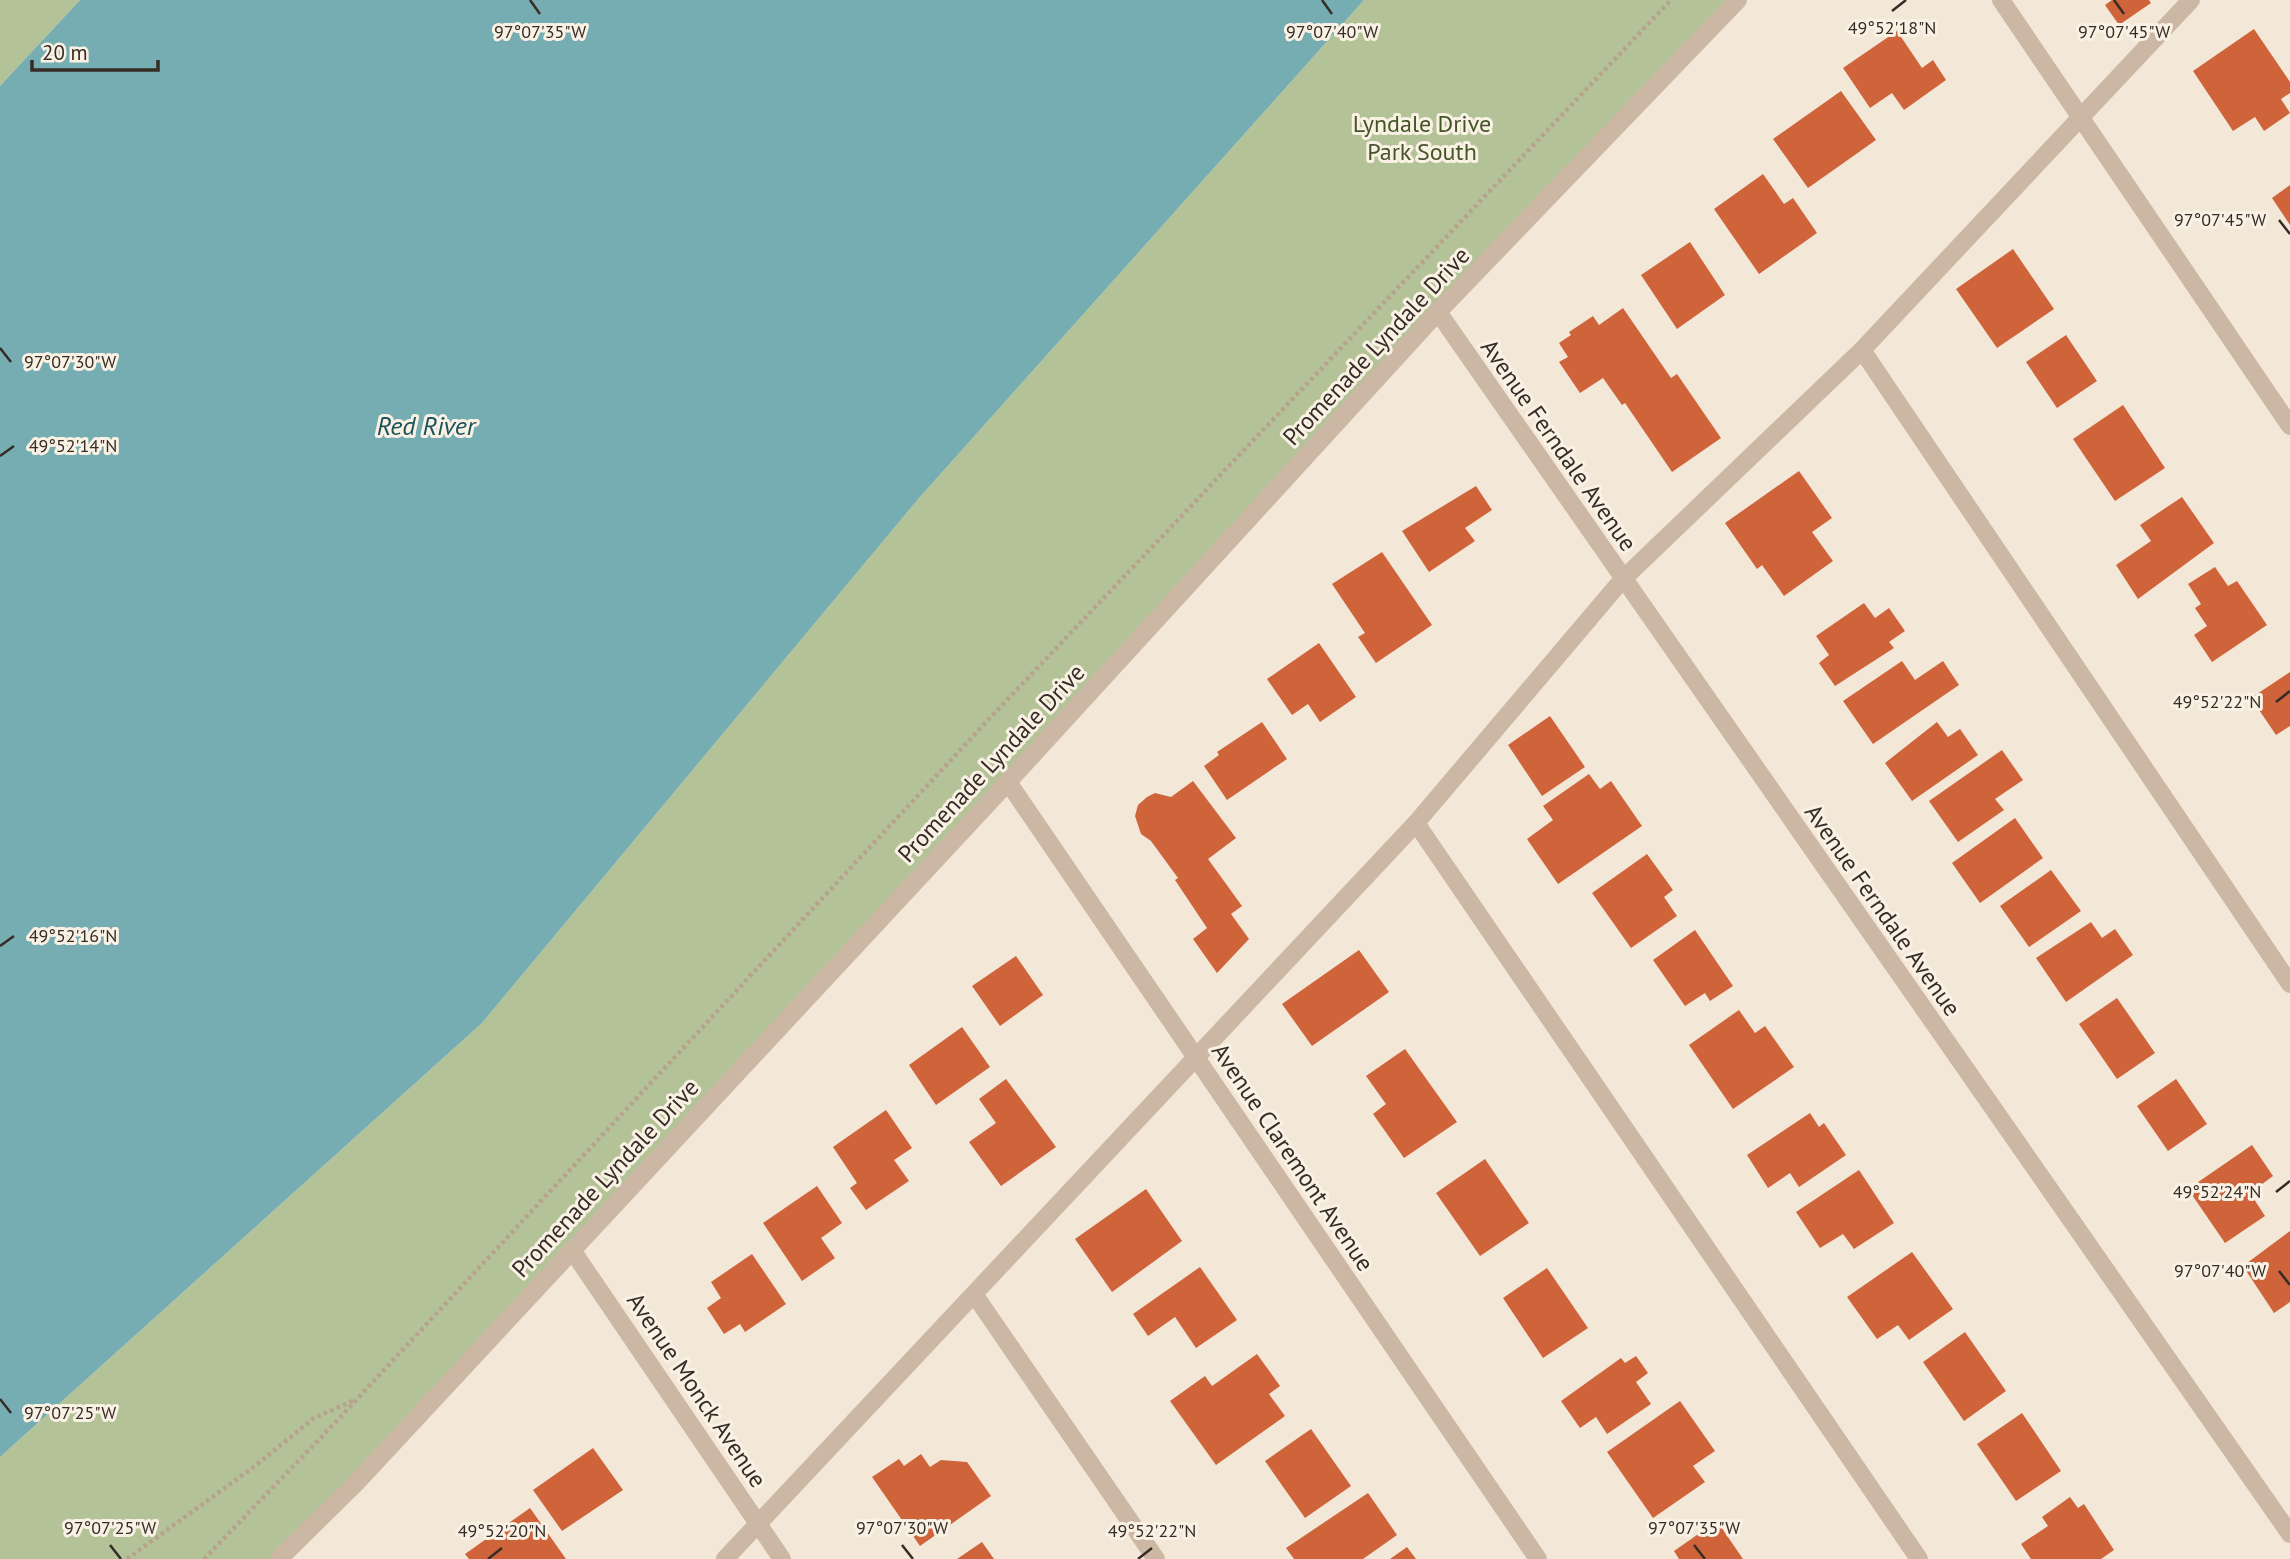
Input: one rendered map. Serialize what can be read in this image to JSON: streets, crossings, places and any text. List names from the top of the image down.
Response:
{
  "streets": {
    "street": [
      "Promenade Lyndale Drive",
      "Avenue Ferndale Avenue",
      "Avenue Claremont Avenue",
      "Avenue Monck Avenue"
    ]
  },
  "crossings": [
    ["Promenade Lyndale Drive", "Avenue Ferndale Avenue"],
    ["Promenade Lyndale Drive", "Avenue Claremont Avenue"],
    ["Promenade Lyndale Drive", "Avenue Monck Avenue"]
  ],
  "water": ["Red River"],
  "parks": ["Lyndale Drive Park South"],
  "scale_bar": "20 m",
  "coordinates": [
    "49°52'18\"N",
    "97°07'35\"W",
    "97°07'40\"W",
    "97°07'45\"W",
    "97°07'30\"W",
    "49°52'14\"N",
    "49°52'22\"N",
    "49°52'16\"N",
    "49°52'24\"N",
    "97°07'25\"W",
    "49°52'20\"N"
  ]
}
